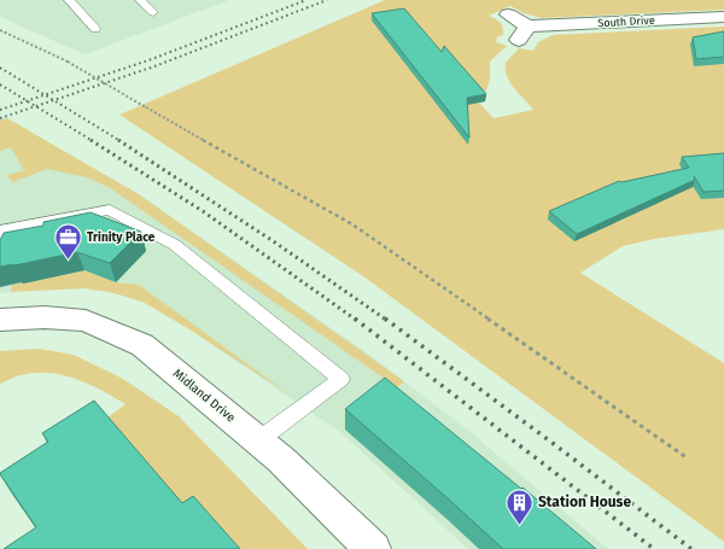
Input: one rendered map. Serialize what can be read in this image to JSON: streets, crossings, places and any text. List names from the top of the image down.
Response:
{
  "streets": {
    "street": ["South Drive", "Midland Drive"]
  },
  "places": {
    "office": ["Trinity Place"],
    "building": ["Station House"]
  }
}
